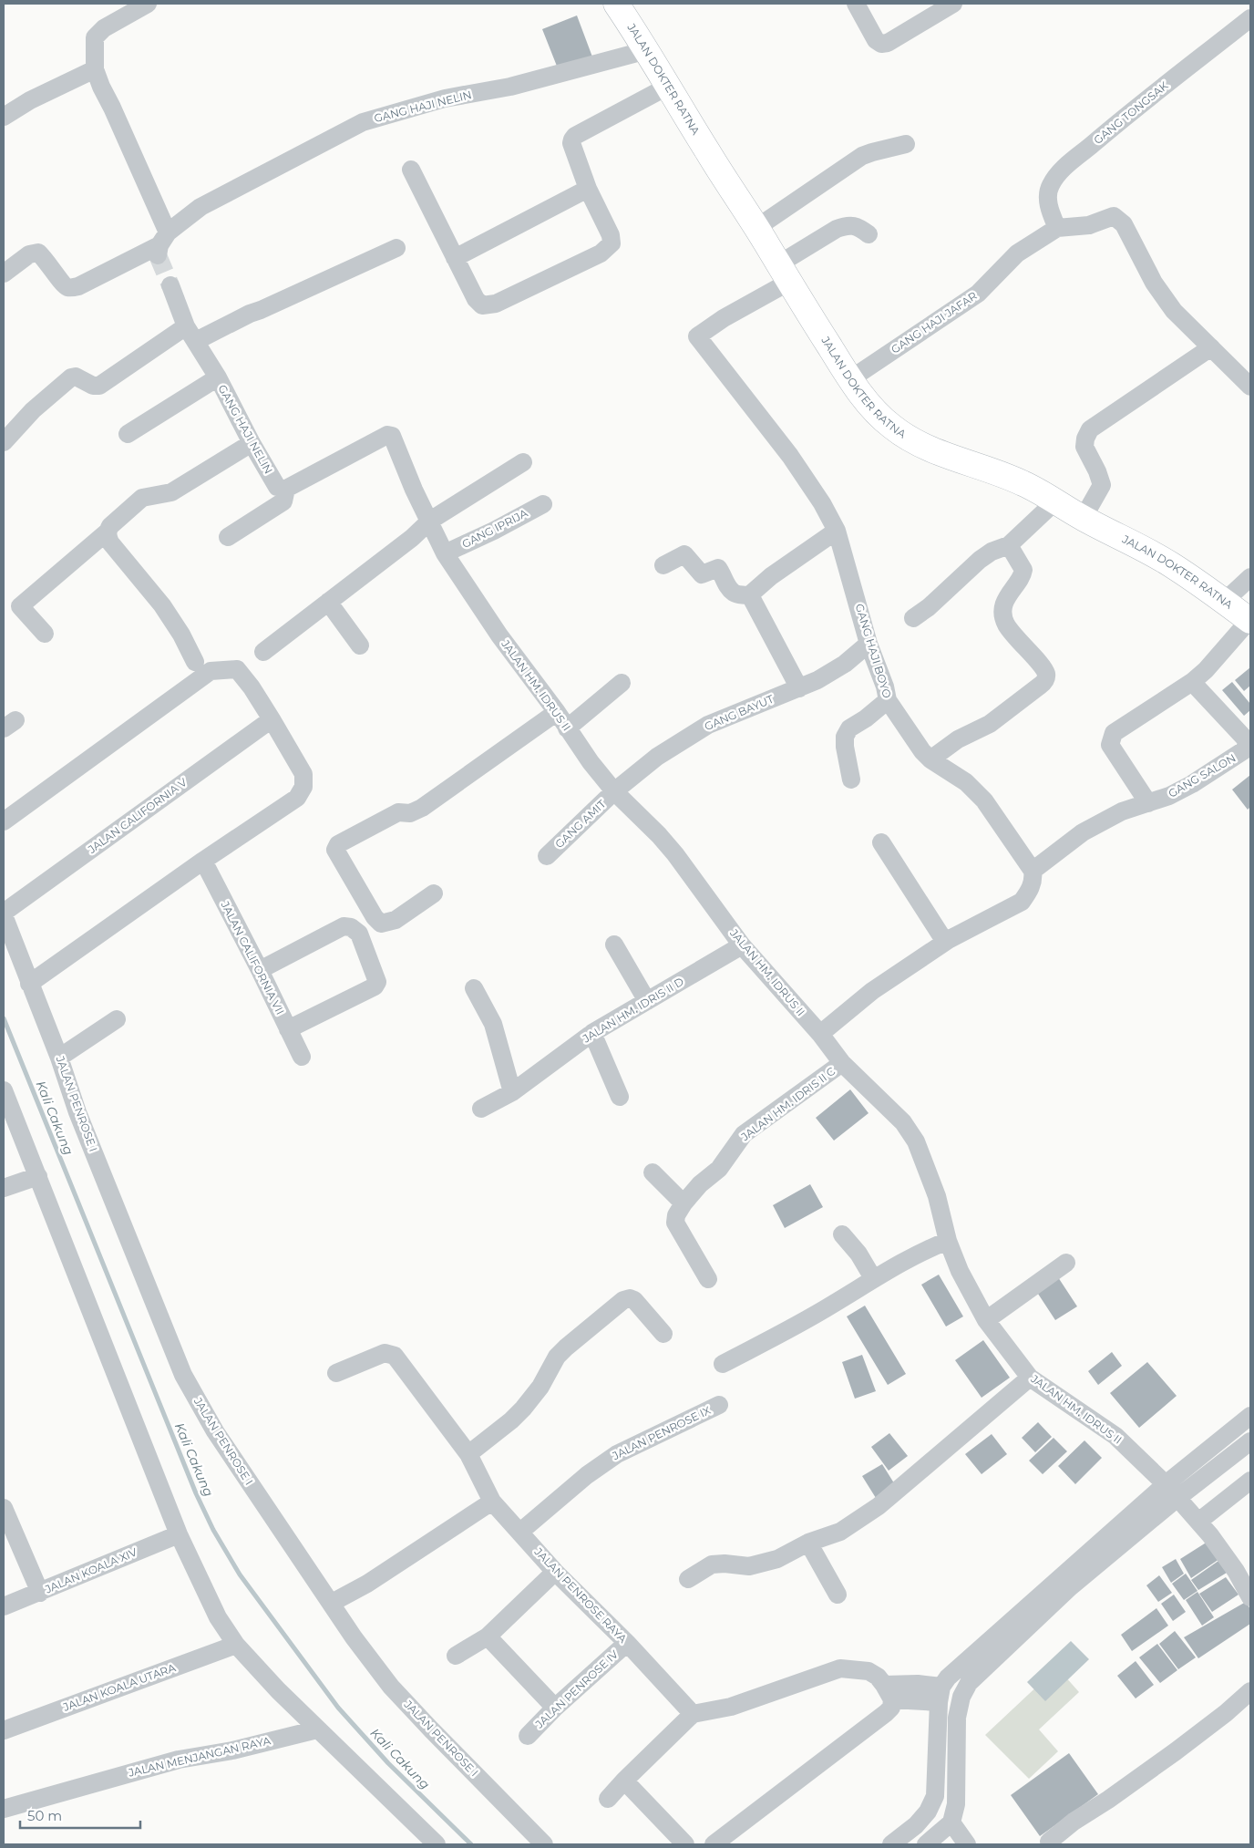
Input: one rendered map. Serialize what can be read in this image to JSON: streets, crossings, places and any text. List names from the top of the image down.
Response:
{
  "streets": {
    "street": [
      "JALAN DOKTER RATNA",
      "GANG HAJI NELIN",
      "GANG TONGSAK",
      "GANG HAJI JAFAR",
      "GANG IPRIJA",
      "GANG HAJI BOYO",
      "JALAN HM. IDRUS II",
      "GANG BAYUT",
      "GANG SALON",
      "JALAN CALIFORNIA V",
      "GANG AMIT",
      "JALAN CALIFORNIA VII",
      "JALAN HM. IDRIS II D",
      "JALAN PENROSE I",
      "JALAN HM. IDRIS II C",
      "JALAN PENROSE IX",
      "JALAN KOALA XIV",
      "JALAN PENROSE RAYA",
      "JALAN KOALA UTARA",
      "JALAN PENROSE IV",
      "JALAN MENJANGAN RAYA"
    ]
  },
  "crossings": [
    ["JALAN DOKTER RATNA", "GANG HAJI NELIN"],
    ["JALAN DOKTER RATNA", "GANG HAJI JAFAR"],
    ["JALAN DOKTER RATNA", "GANG HAJI BOYO"],
    ["GANG HAJI NELIN", "JALAN HM. IDRUS II"],
    ["GANG TONGSAK", "GANG HAJI JAFAR"],
    ["GANG IPRIJA", "JALAN HM. IDRUS II"],
    ["GANG HAJI BOYO", "GANG BAYUT"],
    ["GANG HAJI BOYO", "GANG SALON"],
    ["JALAN HM. IDRUS II", "GANG BAYUT"],
    ["JALAN HM. IDRUS II", "GANG AMIT"],
    ["JALAN HM. IDRUS II", "JALAN HM. IDRIS II D"],
    ["JALAN HM. IDRUS II", "JALAN HM. IDRIS II C"],
    ["GANG BAYUT", "GANG AMIT"],
    ["JALAN CALIFORNIA V", "JALAN PENROSE I"],
    ["JALAN PENROSE IX", "JALAN PENROSE RAYA"],
    ["JALAN PENROSE RAYA", "JALAN PENROSE IV"]
  ],
  "water": ["Kali Cakung"],
  "scale_bar": "50 m"
}
